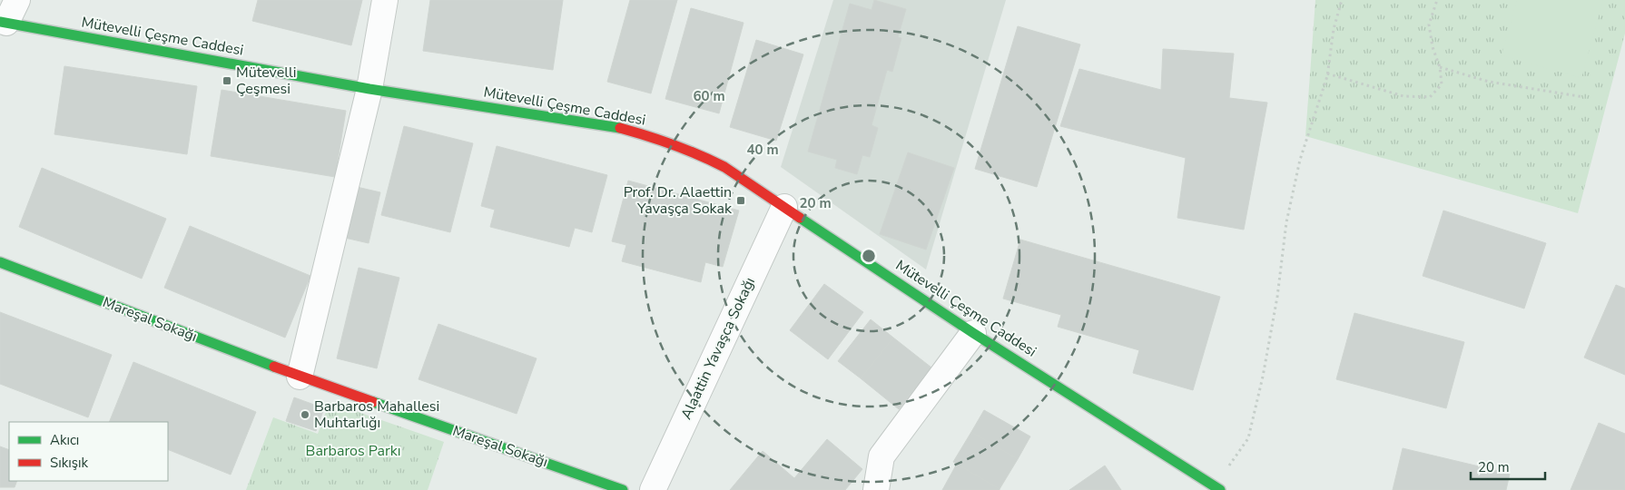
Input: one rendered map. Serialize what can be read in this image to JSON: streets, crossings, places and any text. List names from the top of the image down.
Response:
{
  "streets": {
    "street": ["Mütevelli Çeşme Caddesi", "Mareşal Sokağı", "Alaattin Yavaşca Sokağı"]
  },
  "crossings": [
    ["Mütevelli Çeşme Caddesi", "Alaattin Yavaşca Sokağı"]
  ],
  "parks": ["Barbaros Parkı"],
  "places": {
    "transit": ["Mütevelli Çeşmesi", "Prof. Dr. Alaettin Yavaşça Sokak"],
    "other": ["Barbaros Mahallesi Muhtarlığı"]
  },
  "legend": ["Akıcı", "Sıkışık"],
  "scale_bar": "20 m",
  "rings": ["60 m", "40 m", "20 m"]
}
